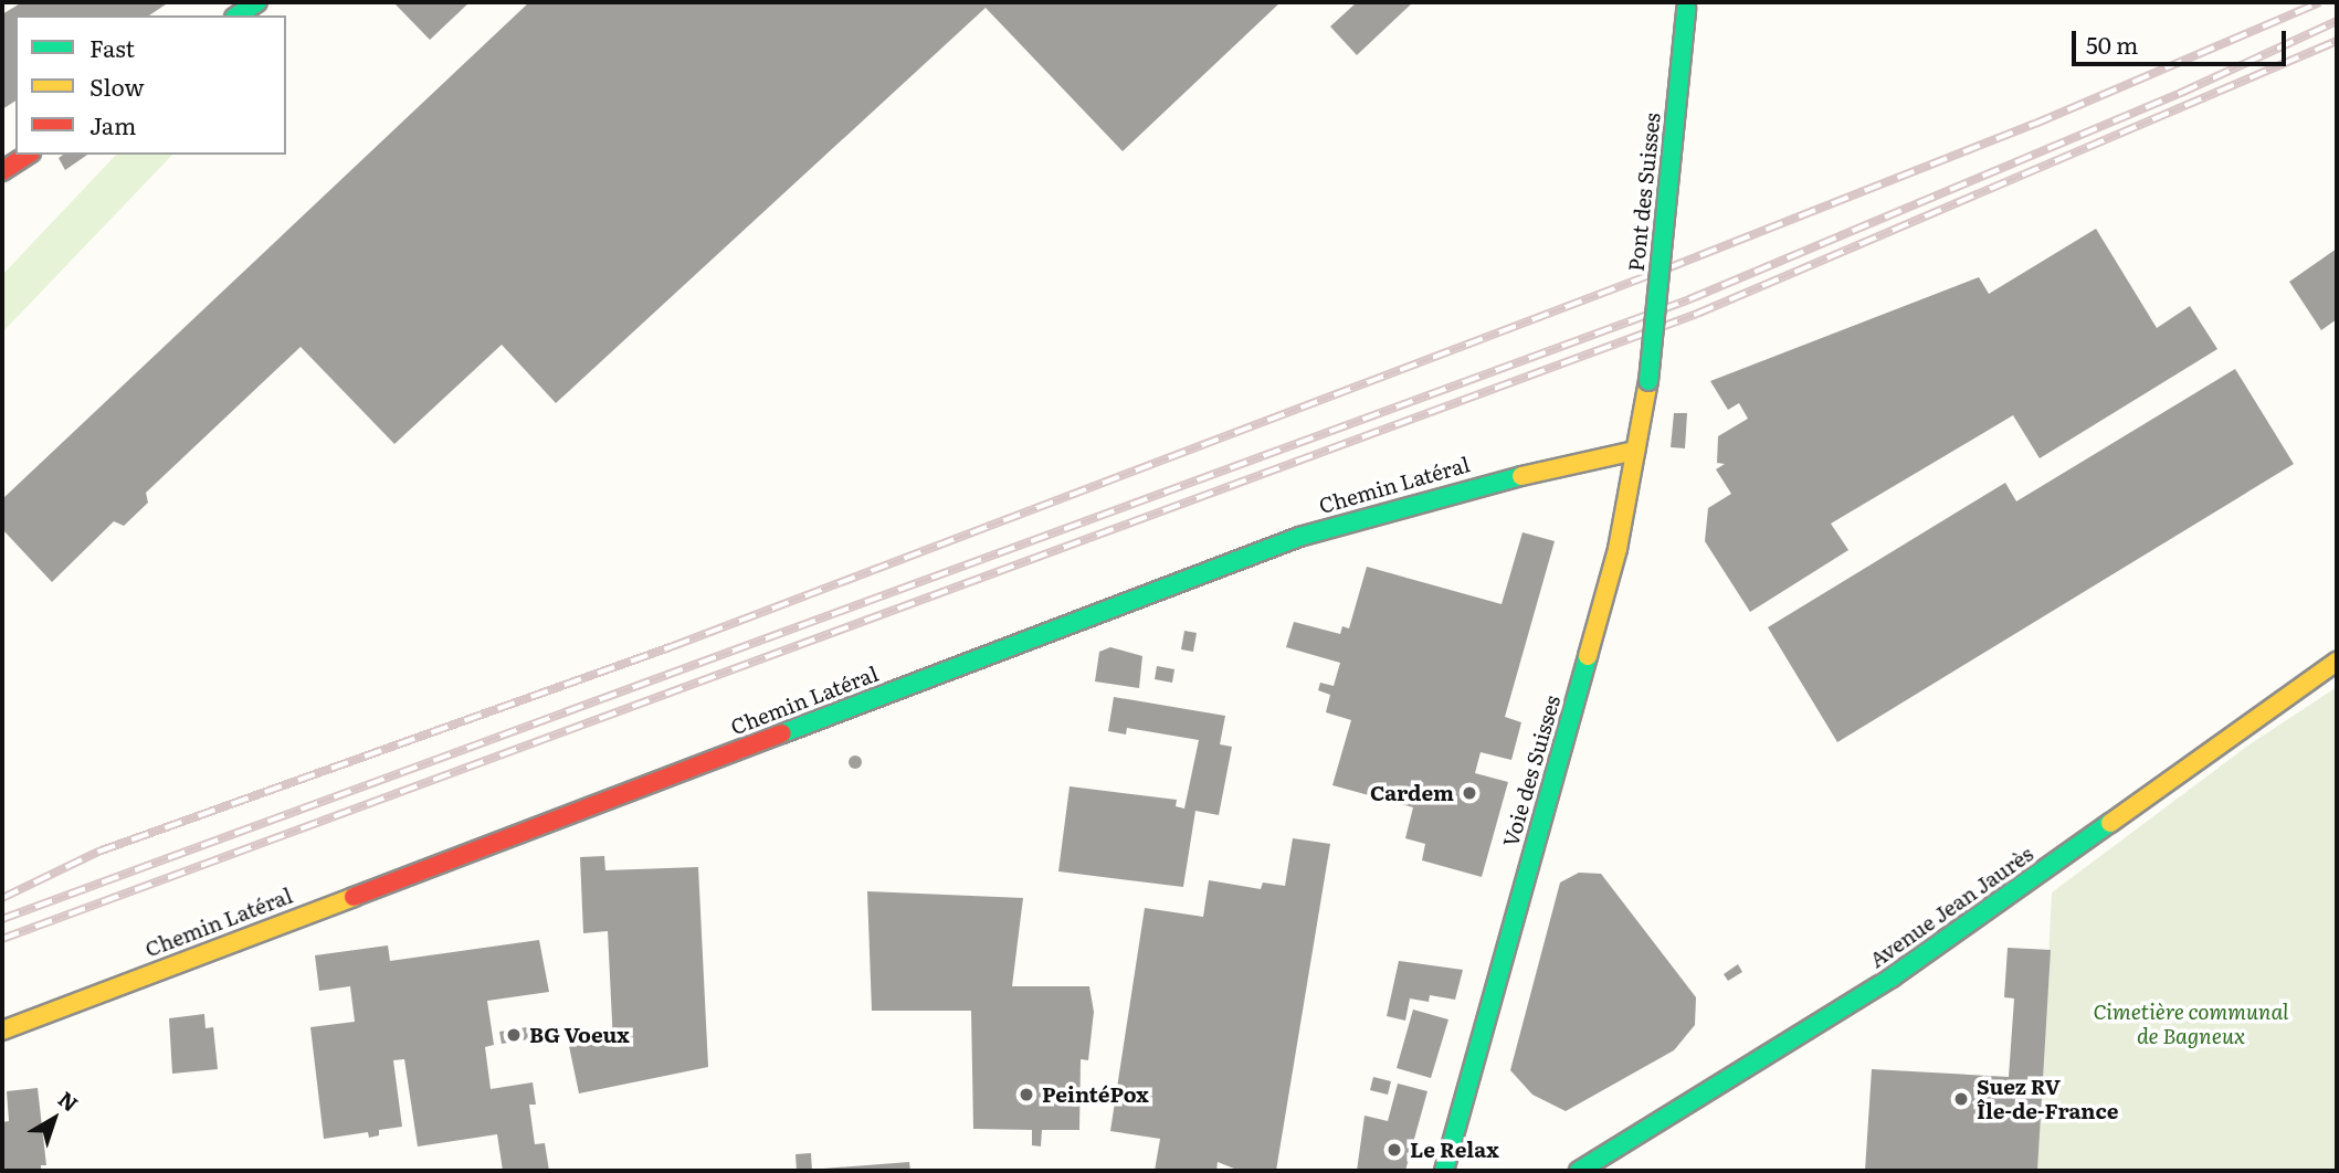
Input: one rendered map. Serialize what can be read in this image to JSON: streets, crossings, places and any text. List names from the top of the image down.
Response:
{
  "streets": {
    "street": [
      "Pont des Suisses",
      "Chemin Latéral",
      "Voie des Suisses",
      "Avenue Jean Jaurès"
    ]
  },
  "crossings": [
    ["Pont des Suisses", "Voie des Suisses"],
    ["Chemin Latéral", "Voie des Suisses"]
  ],
  "parks": ["Cimetière communal de Bagneux"],
  "places": [
    "Cardem",
    "BG Voeux",
    "PeintéPox",
    "Suez RV Île-de-France",
    "Le Relax"
  ],
  "legend": ["Fast", "Slow", "Jam"],
  "scale_bar": "50 m",
  "north": "top right"
}
